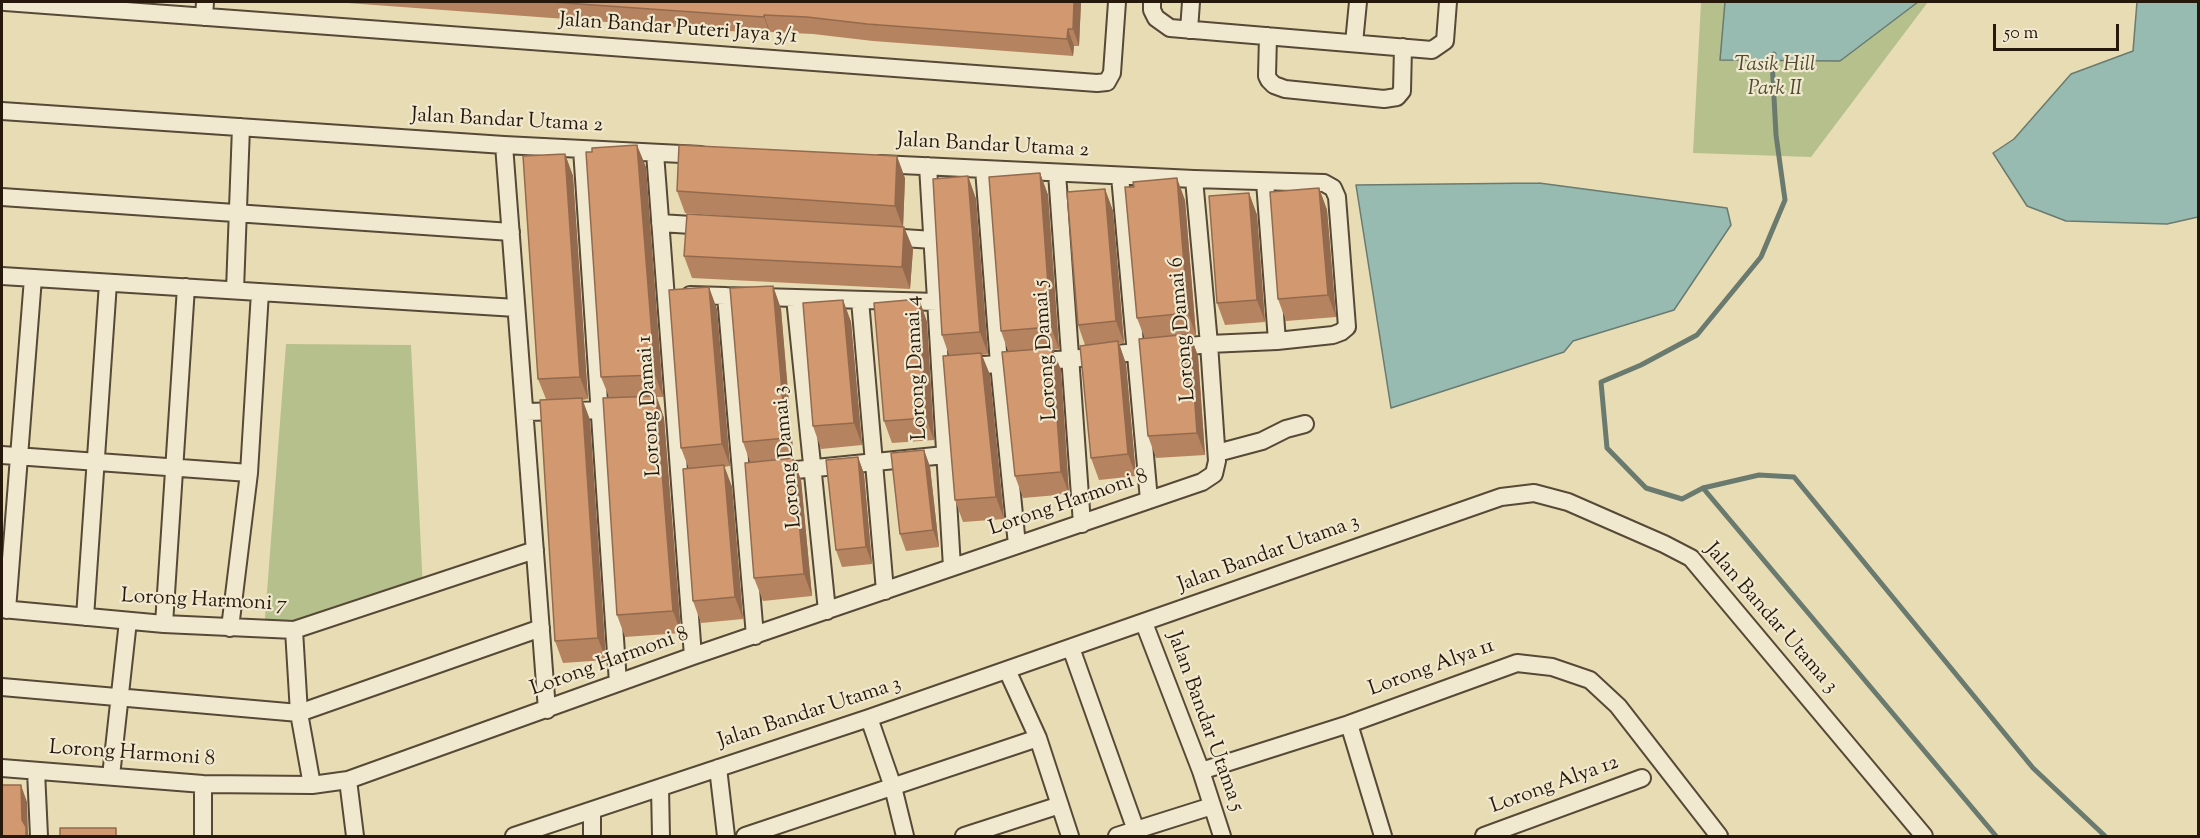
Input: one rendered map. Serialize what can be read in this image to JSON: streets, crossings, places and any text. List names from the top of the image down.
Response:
{
  "streets": {
    "street": [
      "Jalan Bandar Puteri Jaya 3/1",
      "Jalan Bandar Utama 2",
      "Lorong Damai 6",
      "Lorong Damai 5",
      "Lorong Damai 4",
      "Lorong Damai 1",
      "Lorong Damai 3",
      "Lorong Harmoni 8",
      "Jalan Bandar Utama 3",
      "Lorong Harmoni 7",
      "Lorong Alya 11",
      "Jalan Bandar Utama 5",
      "Lorong Alya 12"
    ]
  },
  "crossings": [
    ["Jalan Bandar Utama 2", "Lorong Damai 6"],
    ["Jalan Bandar Utama 2", "Lorong Damai 5"],
    ["Jalan Bandar Utama 2", "Lorong Damai 4"],
    ["Jalan Bandar Utama 2", "Lorong Damai 1"],
    ["Lorong Damai 6", "Lorong Harmoni 8"],
    ["Lorong Damai 5", "Lorong Harmoni 8"],
    ["Lorong Damai 4", "Lorong Harmoni 8"],
    ["Lorong Damai 1", "Lorong Harmoni 8"],
    ["Lorong Damai 3", "Lorong Harmoni 8"],
    ["Jalan Bandar Utama 3", "Jalan Bandar Utama 5"],
    ["Lorong Alya 11", "Jalan Bandar Utama 5"]
  ],
  "parks": ["Tasik Hill Park II"],
  "scale_bar": "50 m"
}
